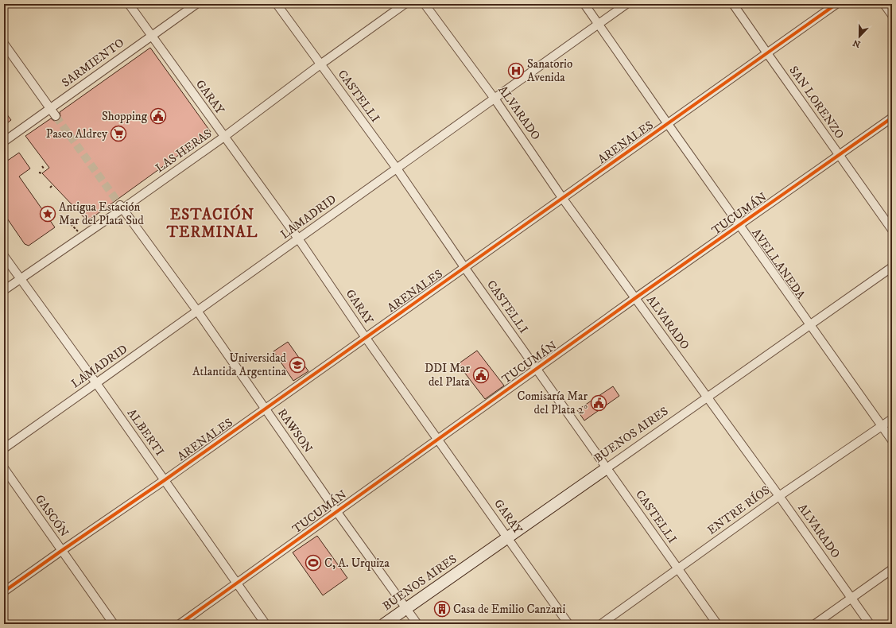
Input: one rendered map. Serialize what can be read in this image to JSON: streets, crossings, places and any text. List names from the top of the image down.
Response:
{
  "streets": {
    "street": [
      "SARMIENTO",
      "CASTELLI",
      "GARAY",
      "SAN LORENZO",
      "ALVARADO",
      "ARENALES",
      "LAS HERAS",
      "TUCUMÁN",
      "LAMADRID",
      "AVELLANEDA",
      "RAWSON",
      "ALBERTI",
      "BUENOS AIRES",
      "ENTRE RÍOS",
      "GASCÓN"
    ]
  },
  "crossings": [
    ["SARMIENTO", "GARAY"],
    ["CASTELLI", "ARENALES"],
    ["CASTELLI", "LAS HERAS"],
    ["CASTELLI", "TUCUMÁN"],
    ["CASTELLI", "LAMADRID"],
    ["CASTELLI", "BUENOS AIRES"],
    ["CASTELLI", "ENTRE RÍOS"],
    ["GARAY", "ARENALES"],
    ["GARAY", "LAS HERAS"],
    ["GARAY", "TUCUMÁN"],
    ["GARAY", "LAMADRID"],
    ["GARAY", "BUENOS AIRES"],
    ["SAN LORENZO", "ARENALES"],
    ["SAN LORENZO", "TUCUMÁN"],
    ["ALVARADO", "ARENALES"],
    ["ALVARADO", "TUCUMÁN"],
    ["ALVARADO", "LAMADRID"],
    ["ALVARADO", "BUENOS AIRES"],
    ["ALVARADO", "ENTRE RÍOS"],
    ["ARENALES", "AVELLANEDA"],
    ["ARENALES", "RAWSON"],
    ["ARENALES", "ALBERTI"],
    ["ARENALES", "GASCÓN"],
    ["LAS HERAS", "RAWSON"],
    ["LAS HERAS", "ALBERTI"],
    ["TUCUMÁN", "AVELLANEDA"],
    ["TUCUMÁN", "RAWSON"],
    ["TUCUMÁN", "ALBERTI"],
    ["LAMADRID", "AVELLANEDA"],
    ["LAMADRID", "RAWSON"],
    ["LAMADRID", "ALBERTI"],
    ["AVELLANEDA", "BUENOS AIRES"],
    ["AVELLANEDA", "ENTRE RÍOS"],
    ["RAWSON", "BUENOS AIRES"]
  ],
  "districts": ["ESTACIÓN TERMINAL"],
  "places": {
    "hospital": ["Sanatorio Avenida"],
    "public building": ["Shopping", "DDI Mar del Plata", "Comisaría Mar del Plata 2°"],
    "supermarket": ["Paseo Aldrey"],
    "place": ["Antigua Estación Mar del Plata Sud"],
    "school or university": ["Universidad Atlantida Argentina"],
    "sports": ["C, A. Urquiza"],
    "building": ["Casa de Emilio Canzani"]
  },
  "north": "bottom"
}
